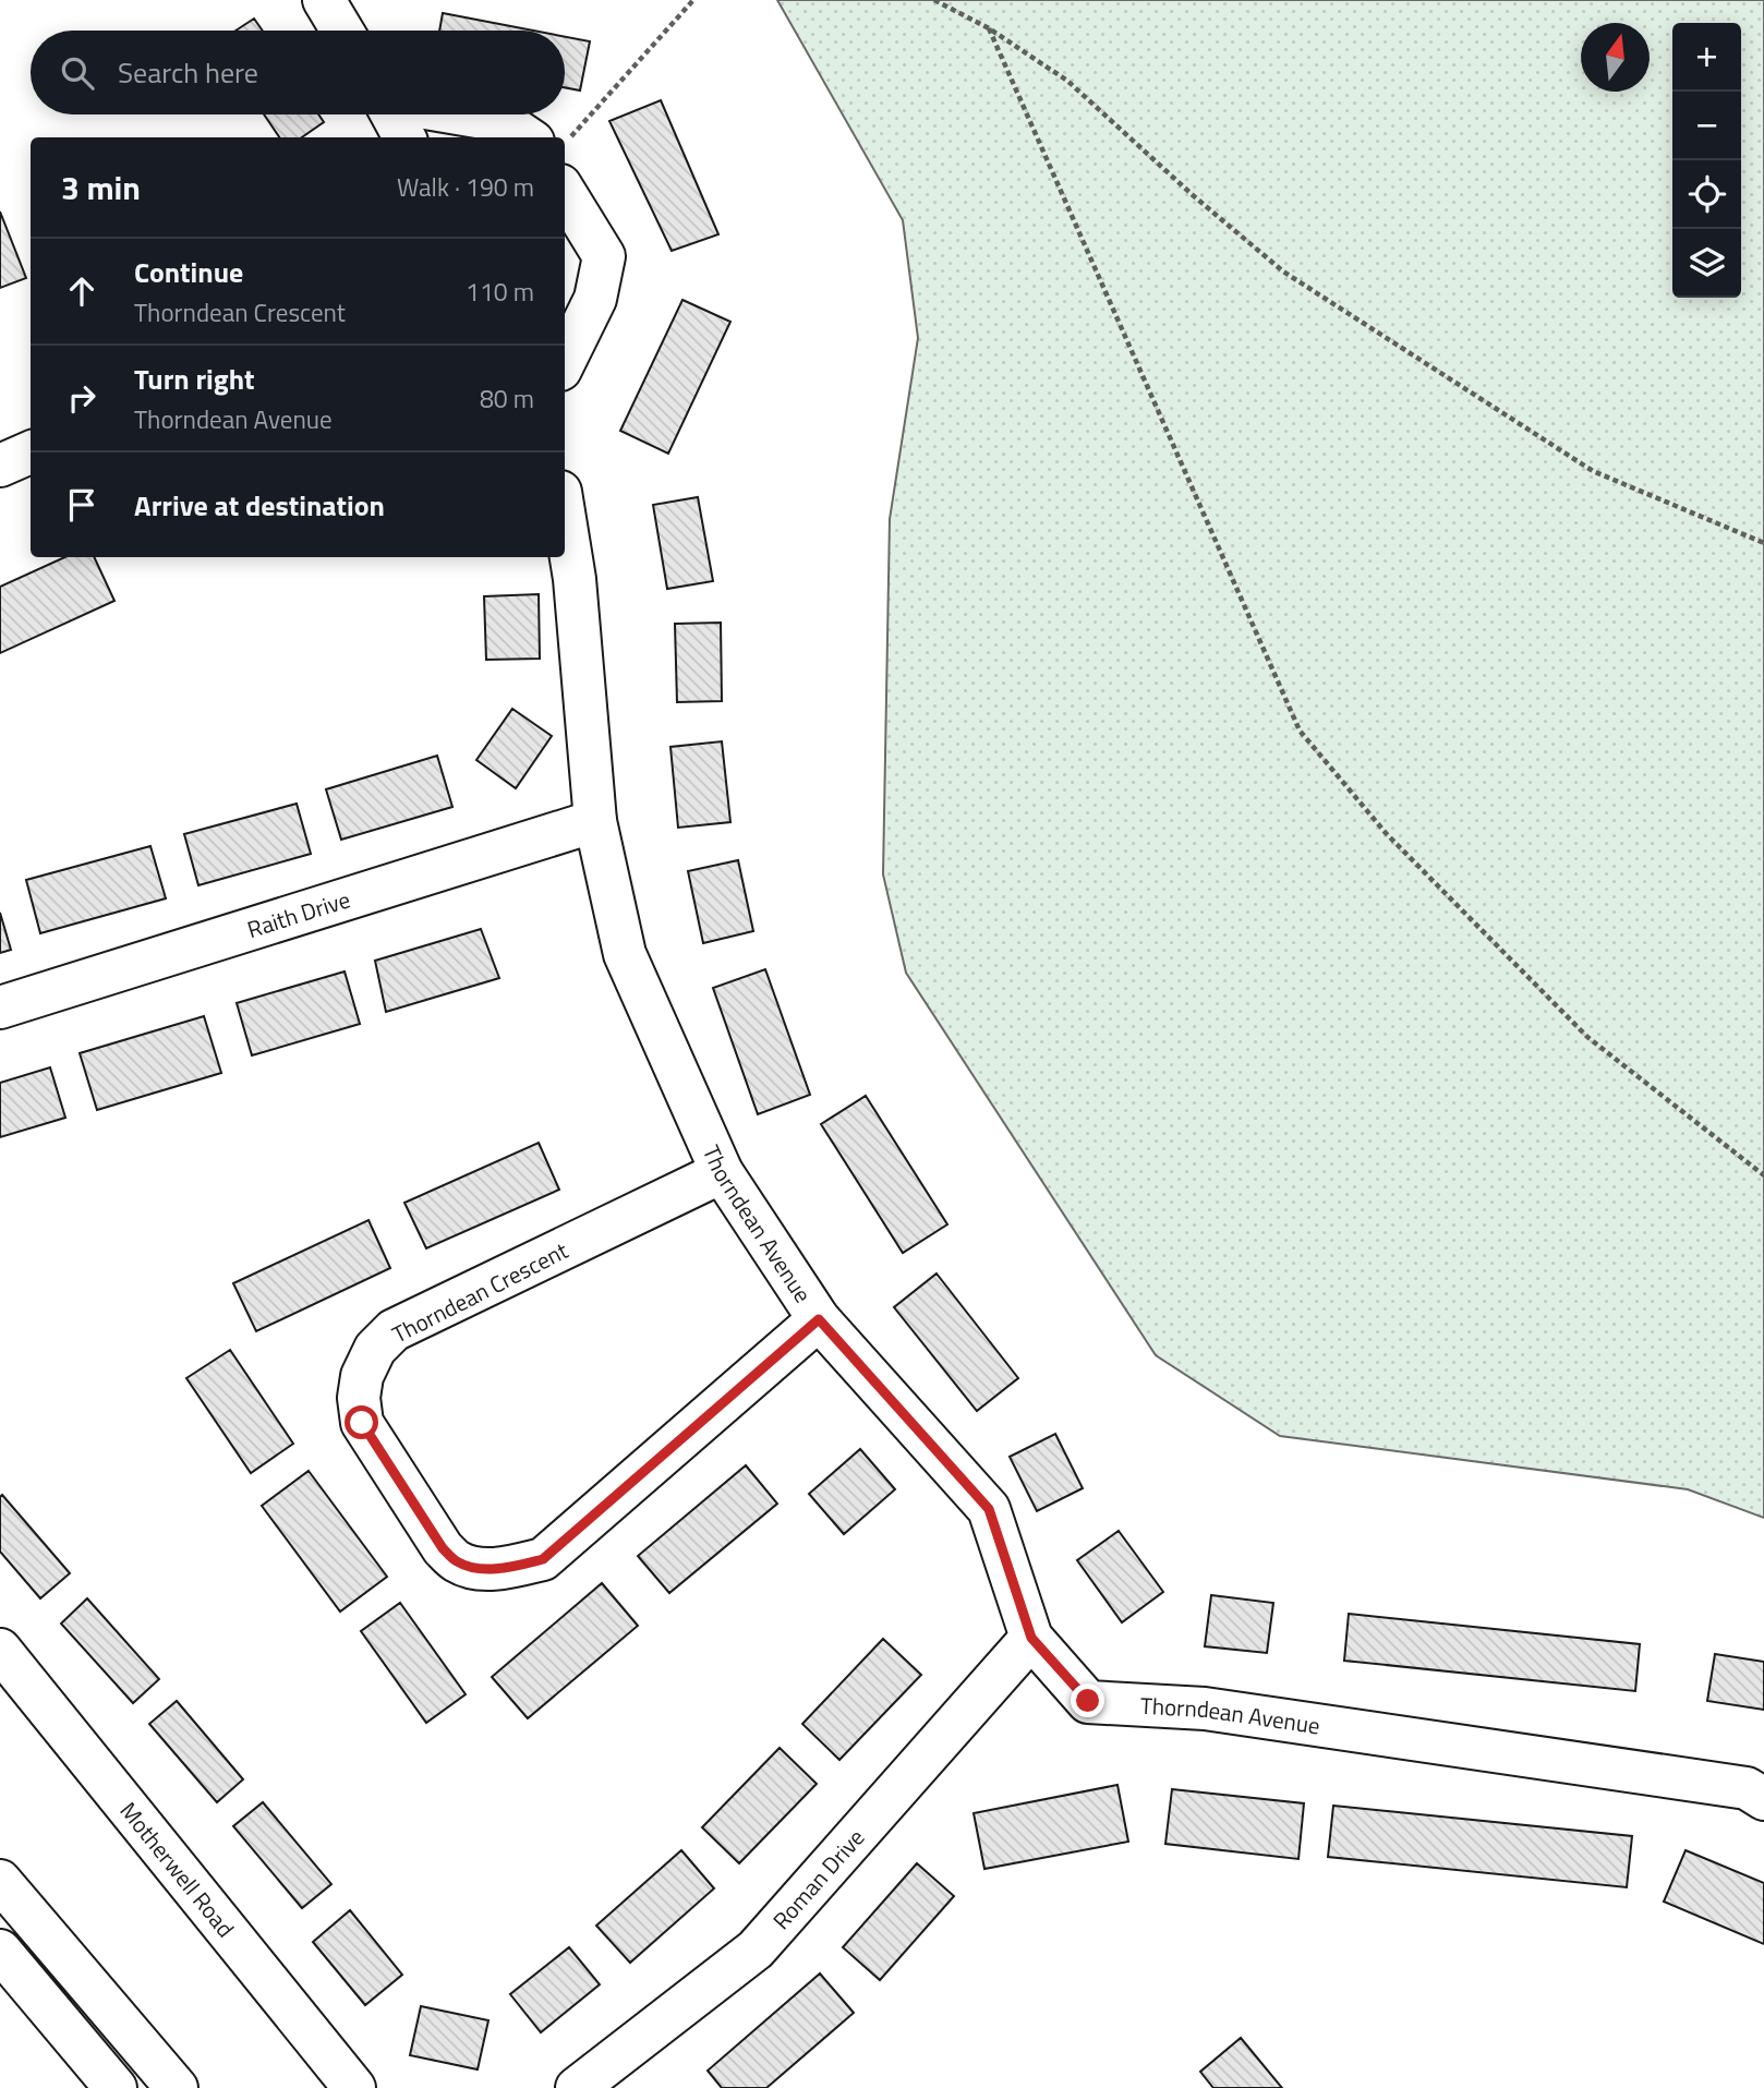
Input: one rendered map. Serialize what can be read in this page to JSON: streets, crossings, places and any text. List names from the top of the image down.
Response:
{
  "streets": {
    "street": [
      "Raith Drive",
      "Thorndean Avenue",
      "Thorndean Crescent",
      "Motherwell Road",
      "Roman Drive"
    ]
  },
  "crossings": [
    ["Raith Drive", "Thorndean Avenue"],
    ["Thorndean Avenue", "Thorndean Crescent"],
    ["Thorndean Avenue", "Roman Drive"]
  ],
  "north": "top",
  "page": {
    "map_buttons": ["+", "−"],
    "search": "Search here",
    "heading": ["3 min", "Walk · 190 m"],
    "list": [
      ["Continue", "Thorndean Crescent", "110 m"],
      ["Turn right", "Thorndean Avenue", "80 m"],
      "Arrive at destination"
    ]
  }
}
